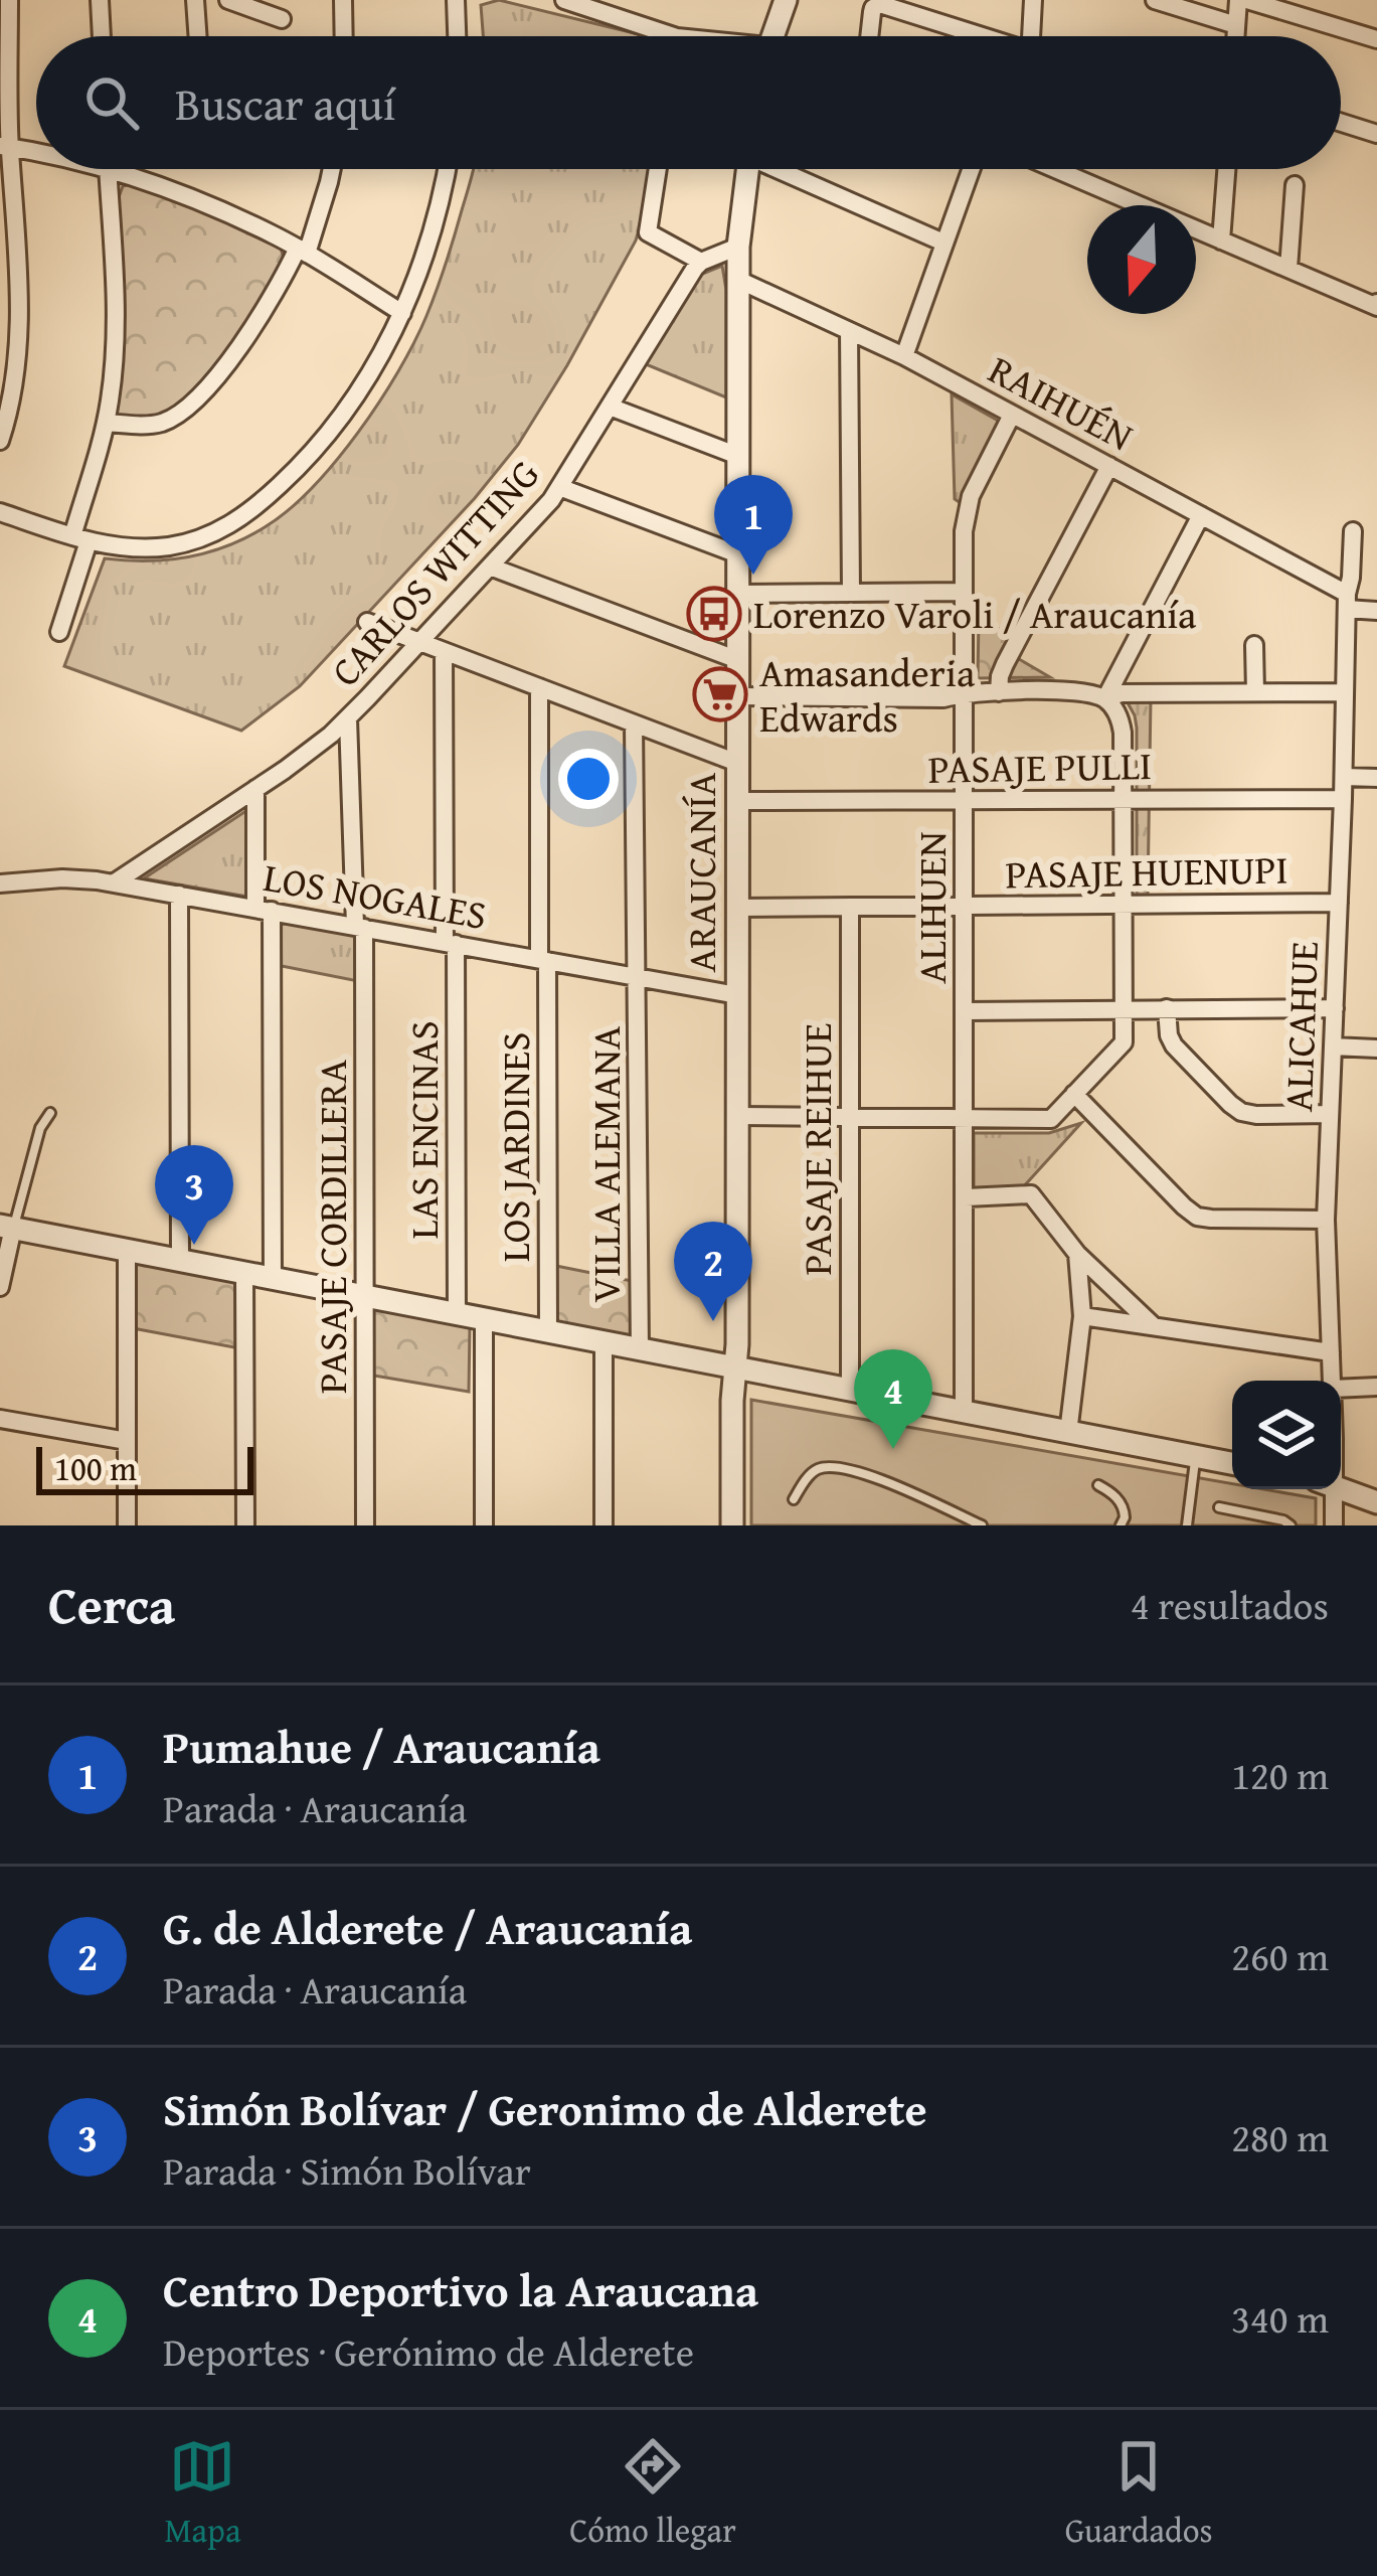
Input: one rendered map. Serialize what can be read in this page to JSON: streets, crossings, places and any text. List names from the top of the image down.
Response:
{
  "streets": {
    "street": [
      "RAIHUÉN",
      "CARLOS WITTING",
      "PASAJE PULLI",
      "PASAJE HUENUPI",
      "ARAUCANÍA",
      "LOS NOGALES",
      "ALIHUEN",
      "ALICAHUE",
      "LAS ENCINAS",
      "LOS JARDINES",
      "PASAJE REIHUE",
      "VILLA ALEMANA",
      "PASAJE CORDILLERA"
    ]
  },
  "crossings": [
    ["RAIHUÉN", "ARAUCANÍA"],
    ["RAIHUÉN", "ALIHUEN"],
    ["RAIHUÉN", "ALICAHUE"],
    ["CARLOS WITTING", "LOS NOGALES"],
    ["CARLOS WITTING", "PASAJE CORDILLERA"],
    ["PASAJE PULLI", "ARAUCANÍA"],
    ["PASAJE PULLI", "ALIHUEN"],
    ["PASAJE PULLI", "ALICAHUE"],
    ["PASAJE HUENUPI", "ARAUCANÍA"],
    ["PASAJE HUENUPI", "ALIHUEN"],
    ["PASAJE HUENUPI", "ALICAHUE"],
    ["PASAJE HUENUPI", "PASAJE REIHUE"],
    ["ARAUCANÍA", "LOS NOGALES"],
    ["LOS NOGALES", "LAS ENCINAS"],
    ["LOS NOGALES", "LOS JARDINES"],
    ["LOS NOGALES", "VILLA ALEMANA"],
    ["LOS NOGALES", "PASAJE CORDILLERA"]
  ],
  "places": {
    "bus stop": ["Lorenzo Varoli / Araucanía"],
    "supermarket": ["Amasanderia Edwards"]
  },
  "scale_bar": "100 m",
  "north": "bottom",
  "page": {
    "search": "Buscar aquí",
    "pins": [
      "1",
      "3",
      "2",
      "4"
    ],
    "scale": "100 m",
    "heading": ["Cerca", "4 resultados"],
    "list": [
      {
        "mark": "1",
        "name": "Pumahue / Araucanía",
        "note": "Parada · Araucanía",
        "value": "120 m"
      },
      {
        "mark": "2",
        "name": "G. de Alderete / Araucanía",
        "note": "Parada · Araucanía",
        "value": "260 m"
      },
      {
        "mark": "3",
        "name": "Simón Bolívar / Geronimo de Alderete",
        "note": "Parada · Simón Bolívar",
        "value": "280 m"
      },
      {
        "mark": "4",
        "name": "Centro Deportivo la Araucana",
        "note": "Deportes · Gerónimo de Alderete",
        "value": "340 m"
      }
    ],
    "nav": ["Mapa", "Cómo llegar", "Guardados"]
  }
}
